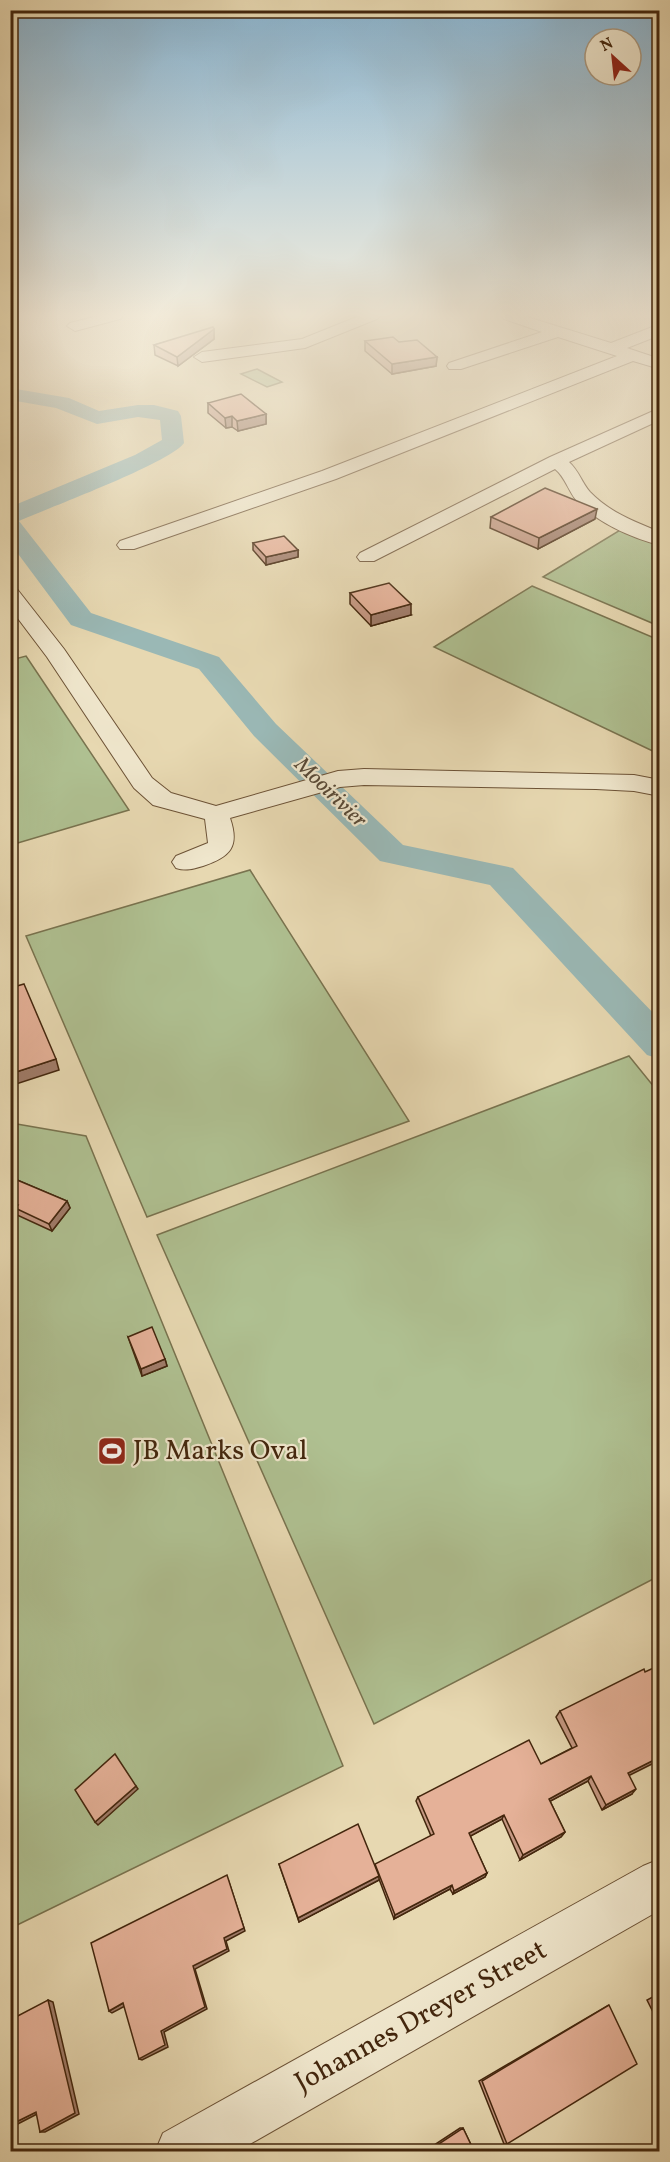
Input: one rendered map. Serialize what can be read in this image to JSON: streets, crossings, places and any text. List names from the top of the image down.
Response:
{
  "streets": {
    "street": ["Johannes Dreyer Street"]
  },
  "water": ["Mooirivier"],
  "places": {
    "sports": ["JB Marks Oval"]
  },
  "north": "top left"
}
